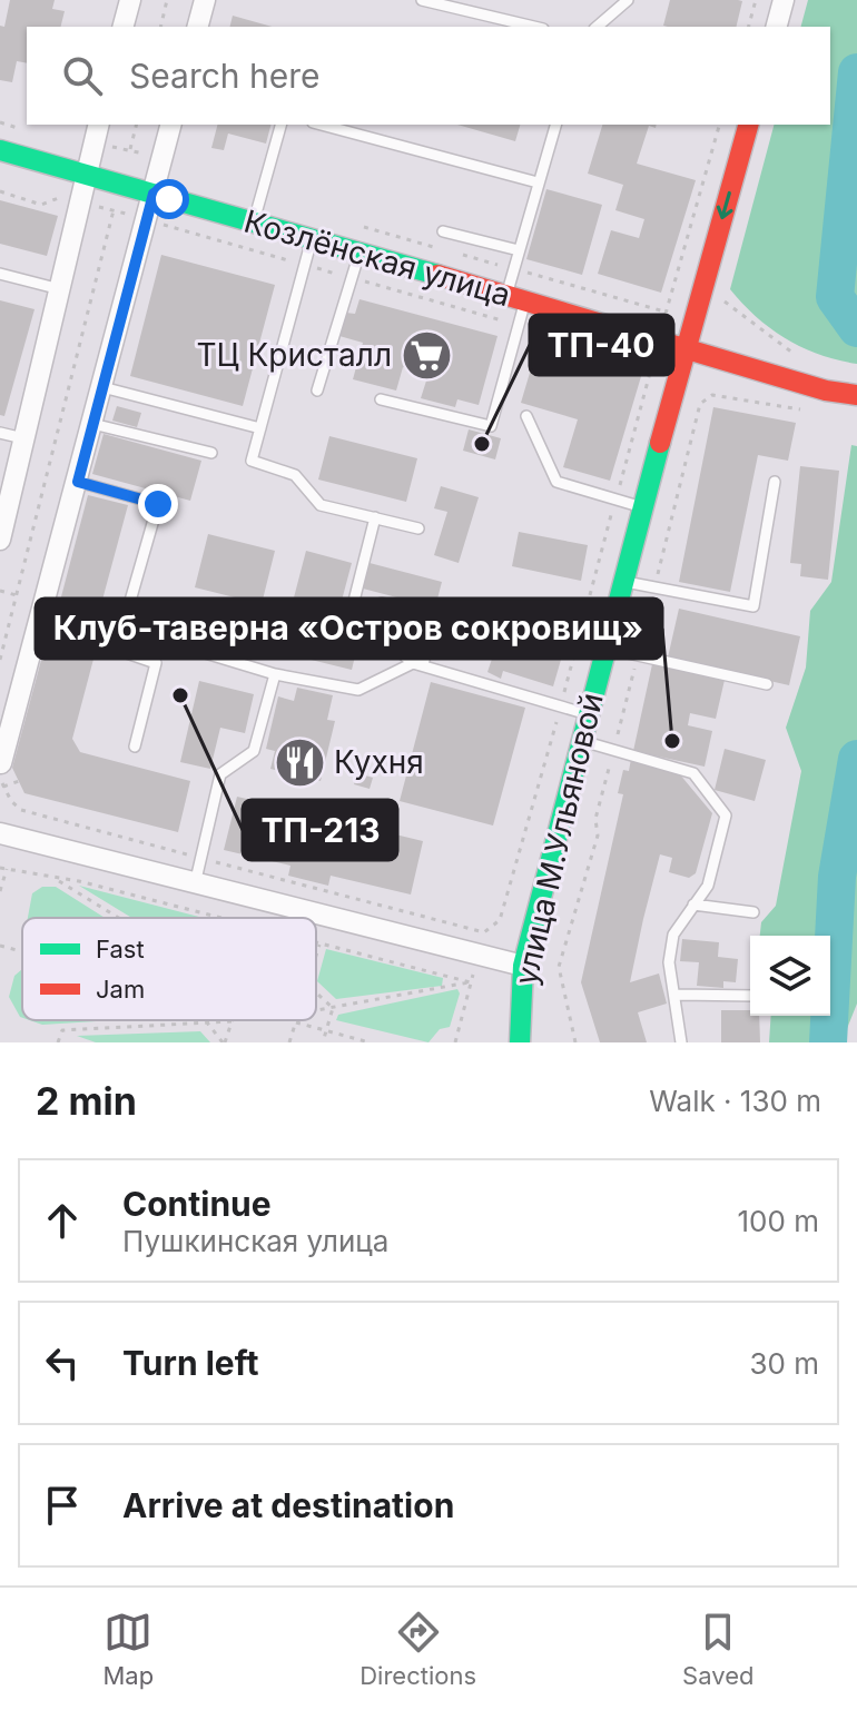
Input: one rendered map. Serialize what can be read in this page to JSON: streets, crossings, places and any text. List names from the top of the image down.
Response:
{
  "streets": {
    "street": ["Козлёнская улица", "улица М.Ульяновой"]
  },
  "crossings": [
    ["Козлёнская улица", "улица М.Ульяновой"]
  ],
  "places": {
    "supermarket": ["ТЦ Кристалл"],
    "other": ["ТП-40", "ТП-213", "Клуб-таверна «Остров сокровищ»"],
    "restaurant": ["Кухня"]
  },
  "legend": ["Fast", "Jam"],
  "page": {
    "search": "Search here",
    "heading": ["2 min", "Walk · 130 m"],
    "list": [
      ["Continue", "Пушкинская улица", "100 m"],
      ["Turn left", "30 m"],
      "Arrive at destination"
    ],
    "nav": ["Map", "Directions", "Saved"]
  }
}
